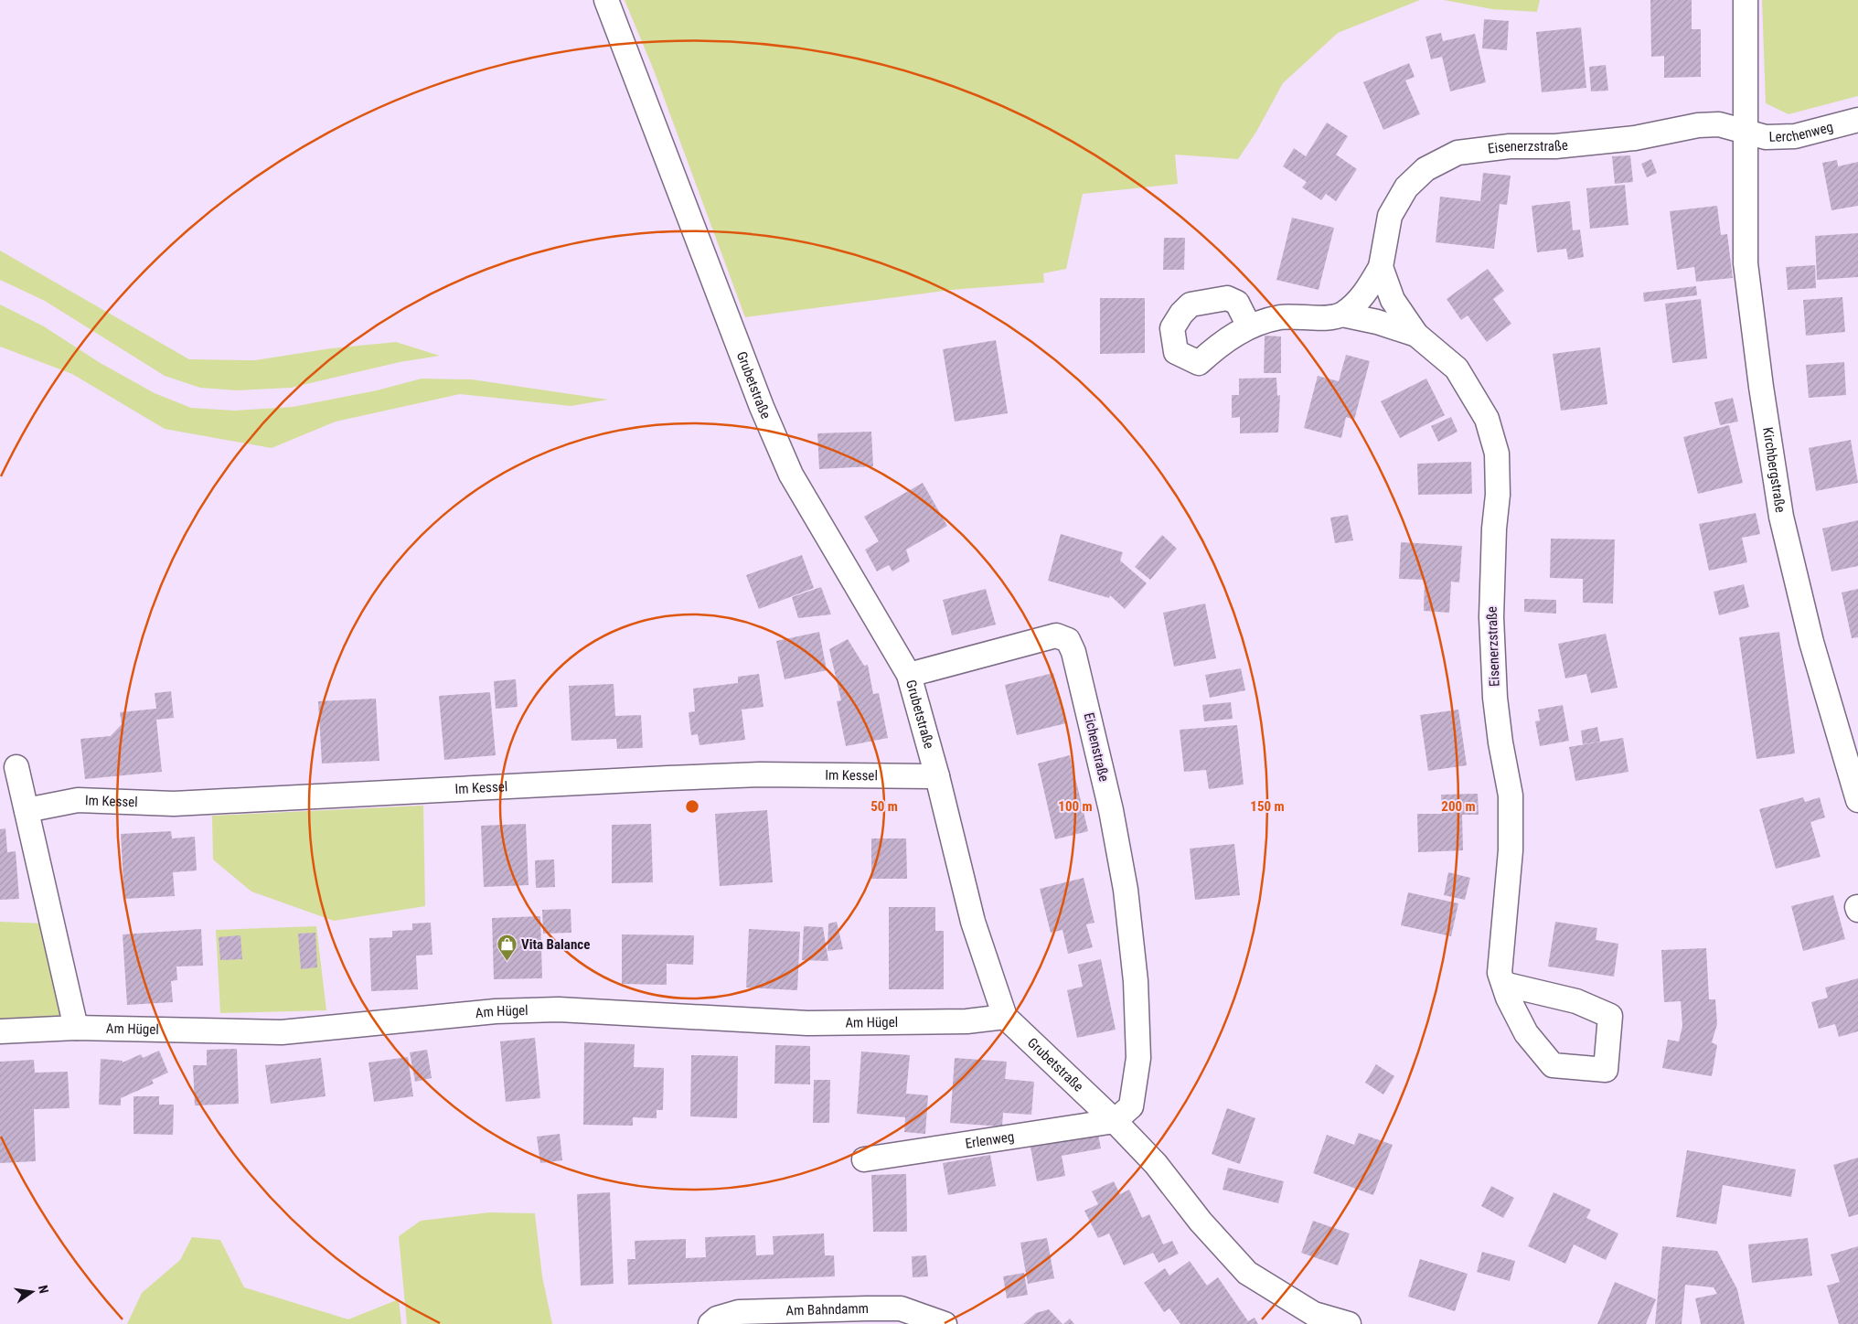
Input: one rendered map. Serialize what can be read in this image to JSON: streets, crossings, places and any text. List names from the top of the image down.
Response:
{
  "streets": {
    "street": [
      "Lerchenweg",
      "Eisenerzstraße",
      "Grubetstraße",
      "Kirchbergstraße",
      "Eichenstraße",
      "Im Kessel",
      "Am Hügel",
      "Erlenweg",
      "Am Bahndamm"
    ]
  },
  "crossings": [
    ["Lerchenweg", "Eisenerzstraße"],
    ["Lerchenweg", "Kirchbergstraße"],
    ["Eisenerzstraße", "Kirchbergstraße"],
    ["Grubetstraße", "Eichenstraße"],
    ["Grubetstraße", "Im Kessel"],
    ["Grubetstraße", "Am Hügel"],
    ["Grubetstraße", "Erlenweg"],
    ["Eichenstraße", "Erlenweg"]
  ],
  "places": {
    "shop": ["Vita Balance"]
  },
  "north": "right",
  "rings": [
    "50 m",
    "100 m",
    "150 m",
    "200 m"
  ]
}
